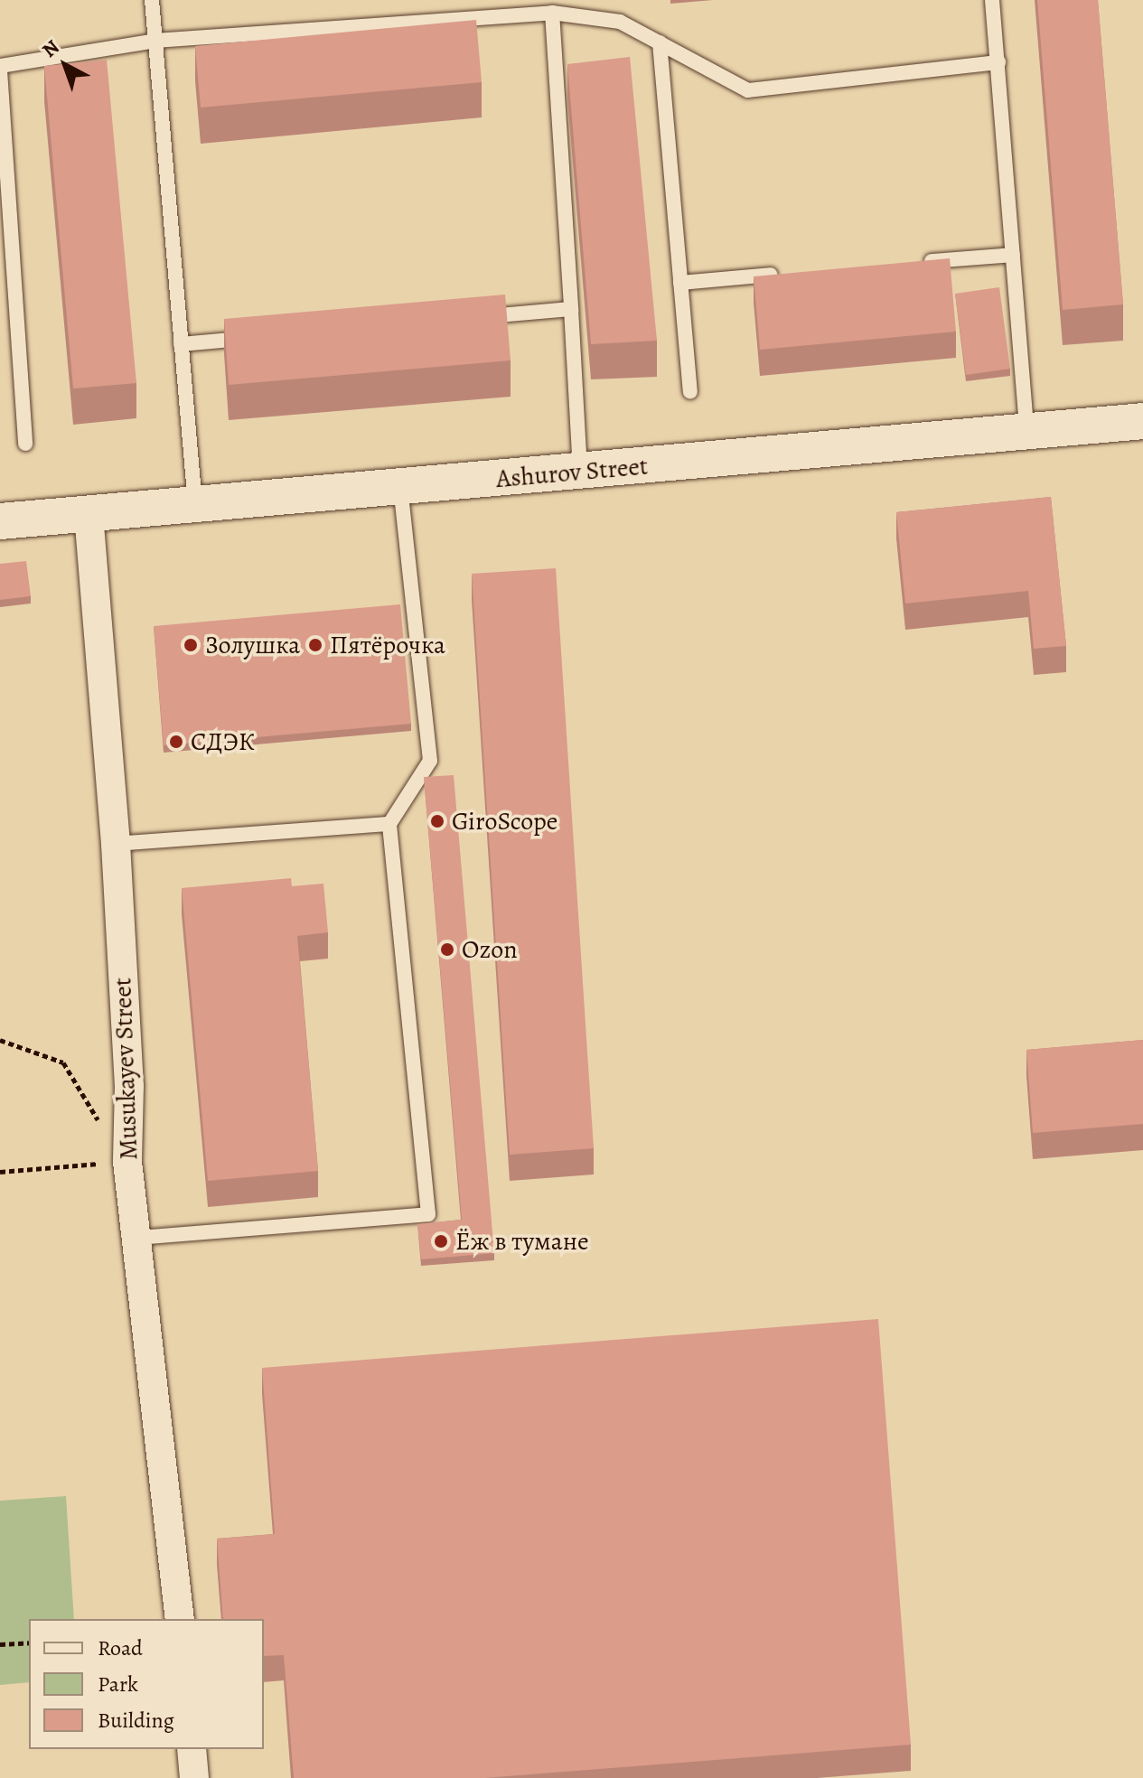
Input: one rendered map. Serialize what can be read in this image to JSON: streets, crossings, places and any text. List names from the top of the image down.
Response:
{
  "streets": {
    "street": ["Ashurov Street", "Musukayev Street"]
  },
  "crossings": [
    ["Ashurov Street", "Musukayev Street"]
  ],
  "places": [
    "Золушка",
    "Пятёрочка",
    "СДЭК",
    "GiroScope",
    "Ozon",
    "Ёж в тумане"
  ],
  "legend": ["Road", "Park", "Building"],
  "north": "top left"
}
